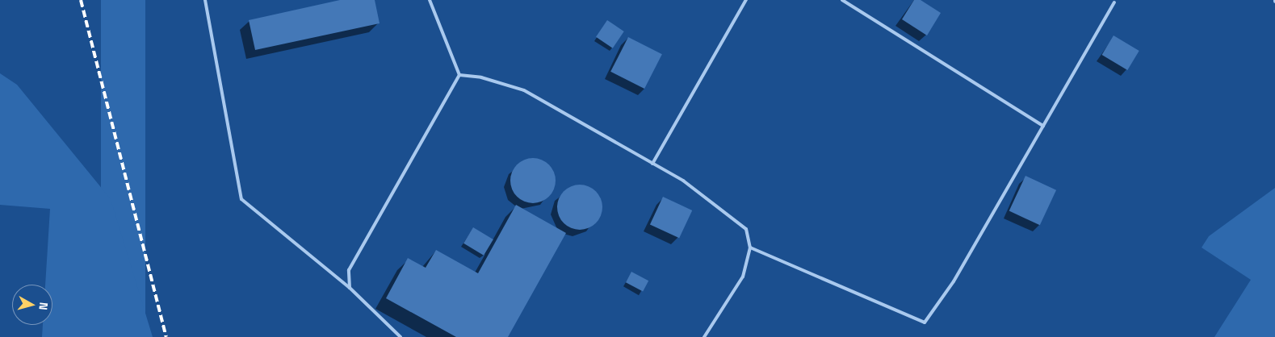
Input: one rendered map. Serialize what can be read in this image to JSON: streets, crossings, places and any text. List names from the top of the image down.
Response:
{
  "north": "right"
}
